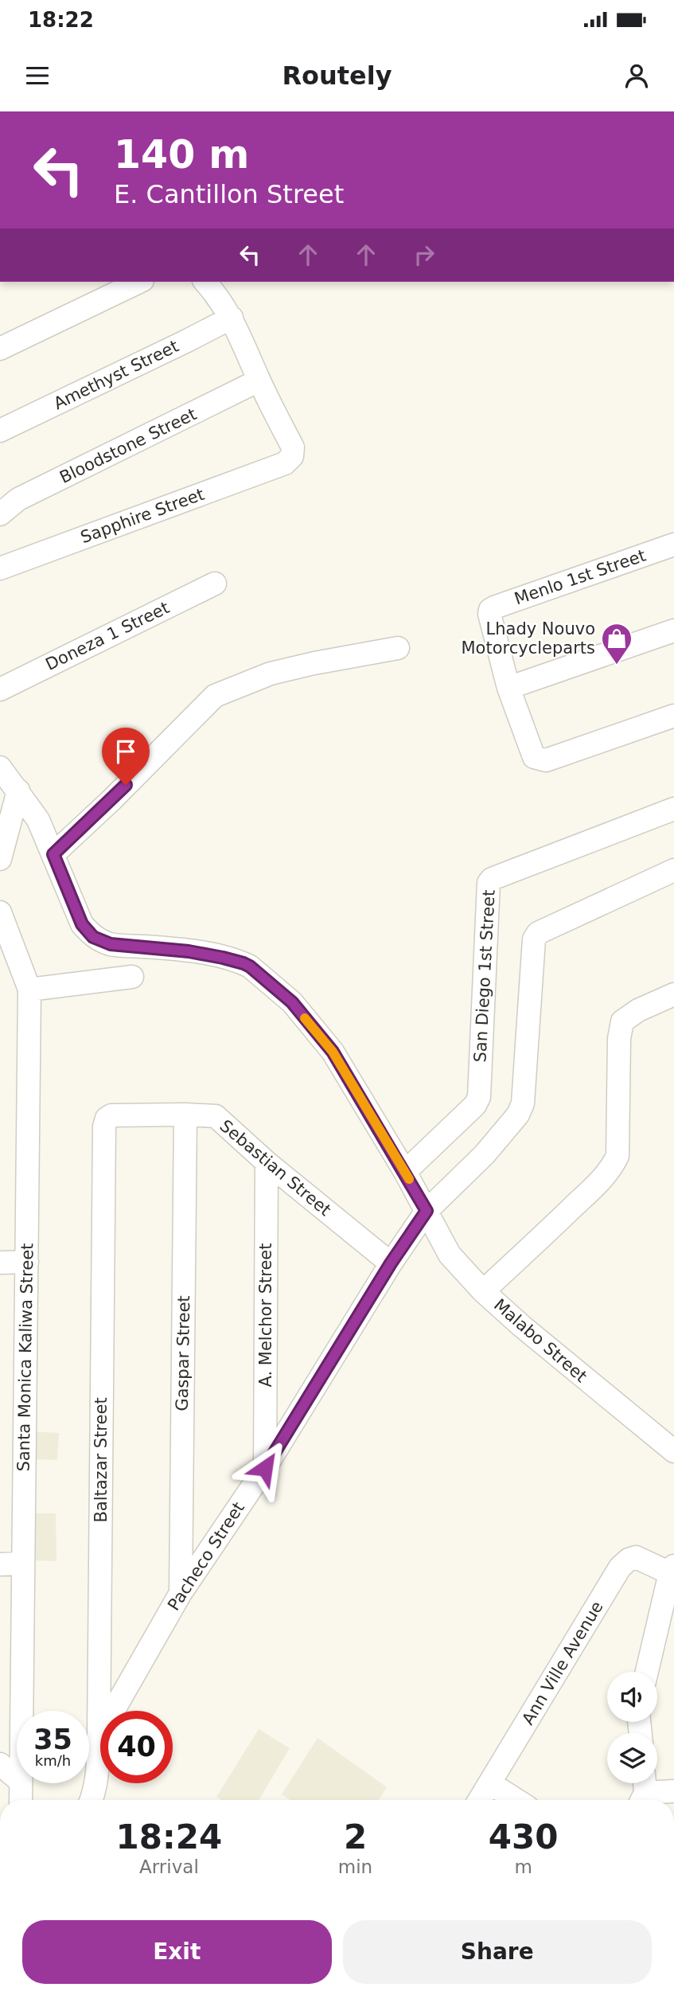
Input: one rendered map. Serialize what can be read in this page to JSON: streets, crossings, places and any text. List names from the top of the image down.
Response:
{
  "streets": {
    "street": [
      "Amethyst Street",
      "Bloodstone Street",
      "Sapphire Street",
      "Menlo 1st Street",
      "Doneza 1 Street",
      "San Diego 1st Street",
      "Sebastian Street",
      "A. Melchor Street",
      "Malabo Street",
      "Gaspar Street",
      "Santa Monica Kaliwa Street",
      "Baltazar Street",
      "Pacheco Street",
      "Ann Ville Avenue"
    ]
  },
  "crossings": [
    ["Bloodstone Street", "Sapphire Street"],
    ["San Diego 1st Street", "Malabo Street"],
    ["Sebastian Street", "A. Melchor Street"],
    ["Sebastian Street", "Gaspar Street"],
    ["Sebastian Street", "Baltazar Street"],
    ["Sebastian Street", "Pacheco Street"],
    ["A. Melchor Street", "Pacheco Street"],
    ["Malabo Street", "Pacheco Street"],
    ["Gaspar Street", "Pacheco Street"],
    ["Baltazar Street", "Pacheco Street"]
  ],
  "places": {
    "shop": ["Lhady Nouvo Motorcycleparts"]
  },
  "page": {
    "status": "18:22",
    "header": "Routely",
    "turn": ["140 m", "E. Cantillon Street"],
    "speed": "35 km/h",
    "limit": "40",
    "eta": [
      "18:24",
      "Arrival",
      "2",
      "min",
      "430",
      "m"
    ],
    "buttons": ["Exit", "Share"]
  }
}
